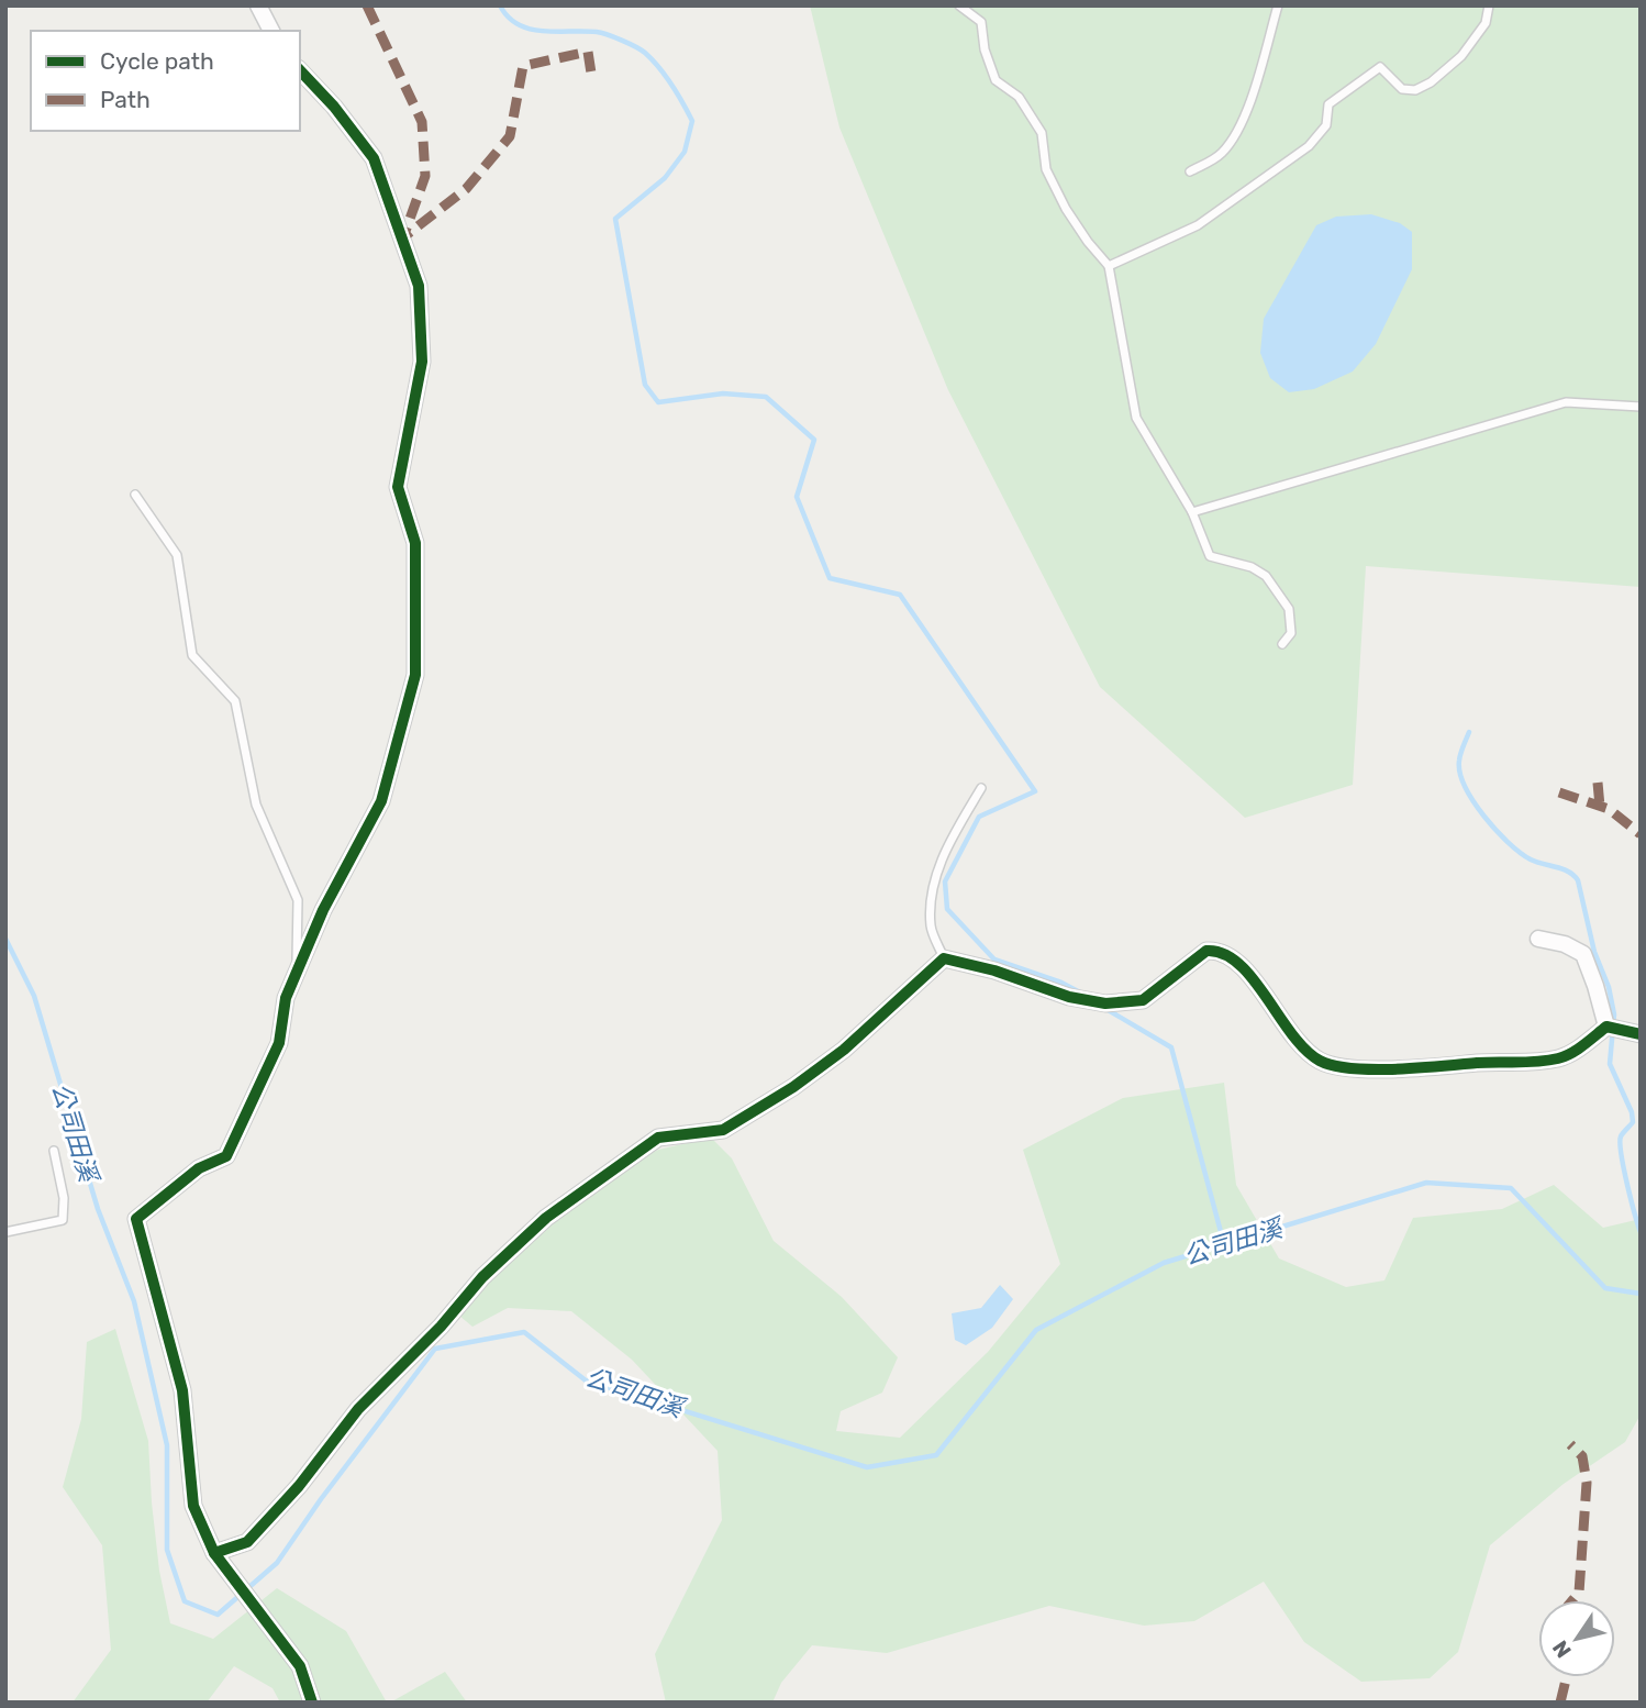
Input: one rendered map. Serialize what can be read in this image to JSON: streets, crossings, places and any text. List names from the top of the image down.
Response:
{
  "water": ["公司田溪"],
  "legend": ["Cycle path", "Path"],
  "north": "bottom left"
}
